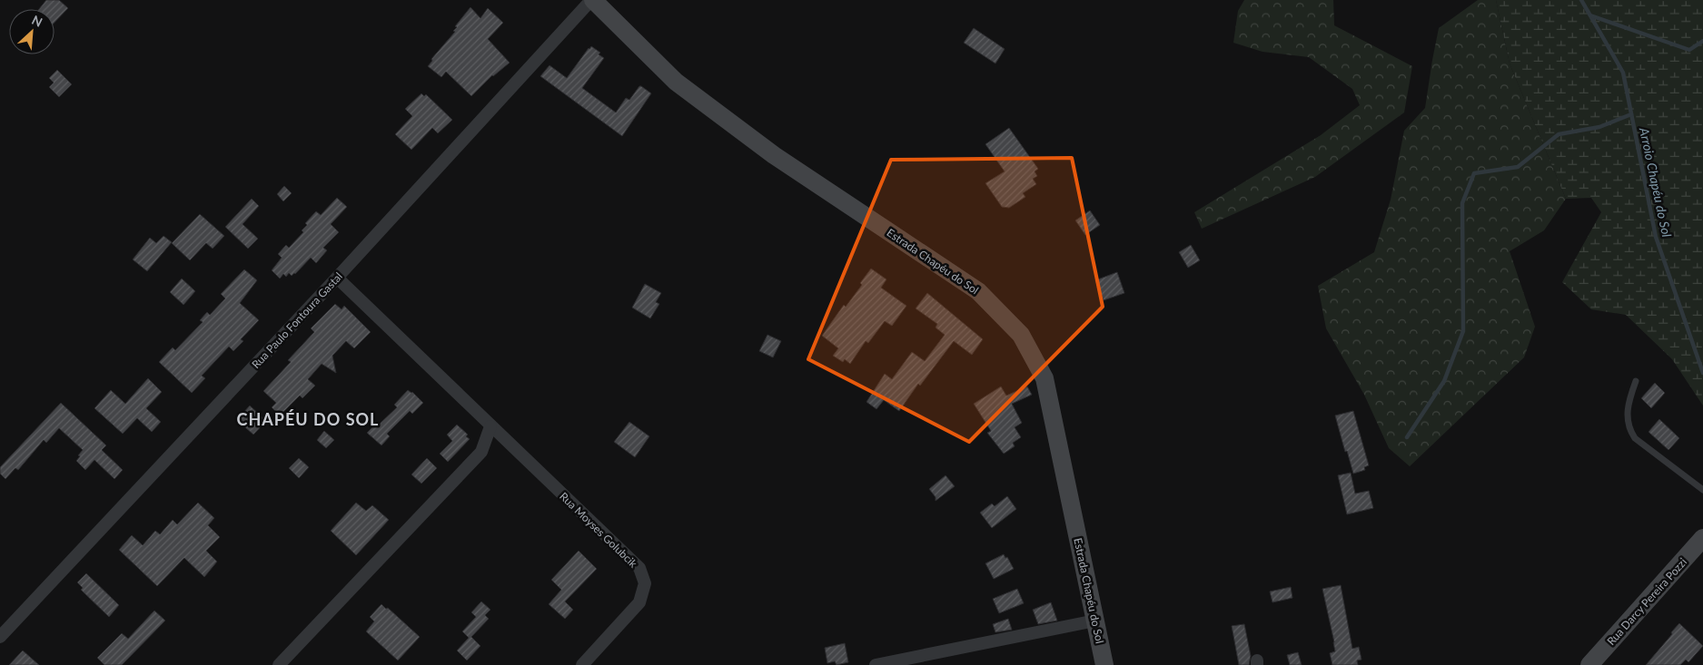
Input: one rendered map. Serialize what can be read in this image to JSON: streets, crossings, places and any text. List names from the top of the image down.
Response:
{
  "streets": {
    "main road": ["Estrada Chapéu do Sol", "Rua Darcy Pereira Pozzi"],
    "street": ["Rua Paulo Fontoura Gastal", "Rua Moyses Golubcik"]
  },
  "crossings": [
    ["Estrada Chapéu do Sol", "Rua Paulo Fontoura Gastal"],
    ["Rua Paulo Fontoura Gastal", "Rua Moyses Golubcik"]
  ],
  "districts": ["CHAPÉU DO SOL"],
  "water": ["Arroio Chapéu do Sol"],
  "north": "top right"
}
